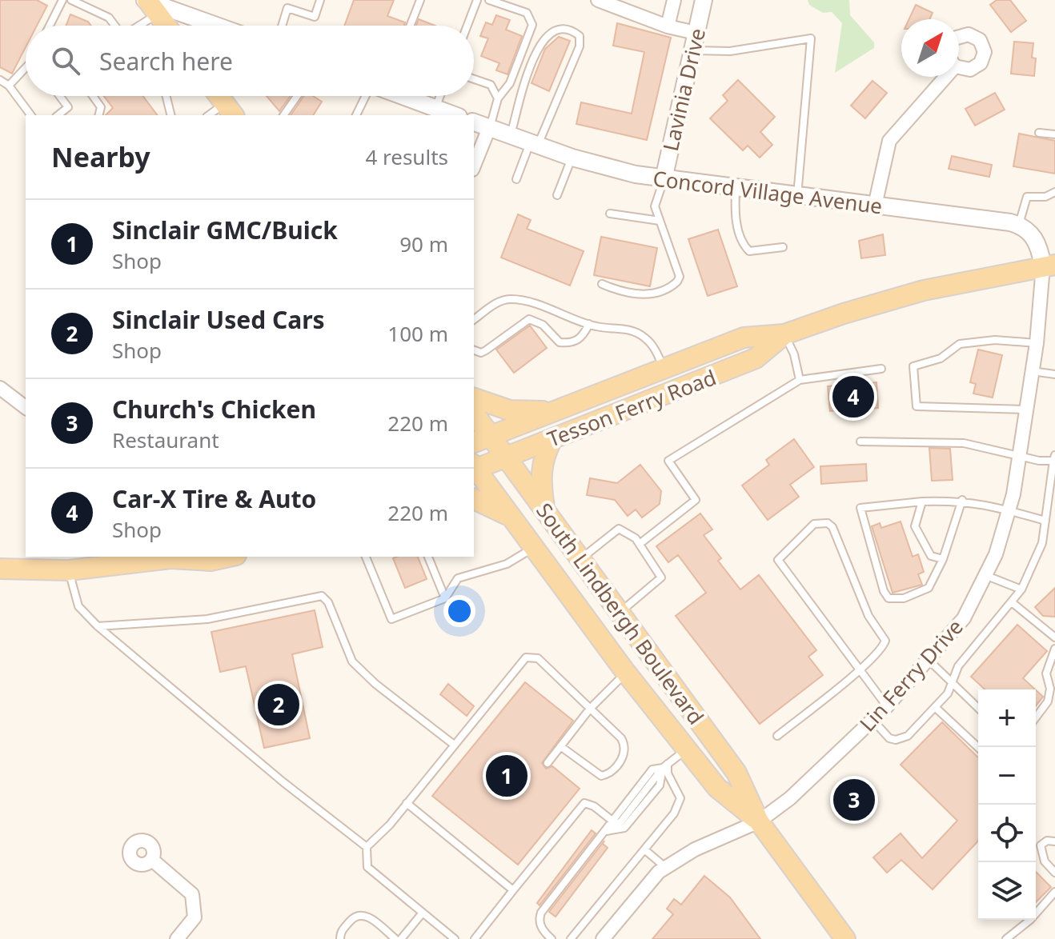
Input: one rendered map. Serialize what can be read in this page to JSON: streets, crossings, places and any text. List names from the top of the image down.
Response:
{
  "streets": {
    "main road": ["Tesson Ferry Road", "South Lindbergh Boulevard"],
    "street": ["Lavinia Drive", "Concord Village Avenue", "Lin Ferry Drive"]
  },
  "crossings": [
    ["Lavinia Drive", "Concord Village Avenue"],
    ["Tesson Ferry Road", "South Lindbergh Boulevard"],
    ["Tesson Ferry Road", "Lin Ferry Drive"],
    ["South Lindbergh Boulevard", "Lin Ferry Drive"]
  ],
  "north": "top right",
  "page": {
    "search": "Search here",
    "heading": ["Nearby", "4 results"],
    "list": [
      {
        "mark": "1",
        "name": "Sinclair GMC/Buick",
        "note": "Shop",
        "value": "90 m"
      },
      {
        "mark": "2",
        "name": "Sinclair Used Cars",
        "note": "Shop",
        "value": "100 m"
      },
      {
        "mark": "3",
        "name": "Church's Chicken",
        "note": "Restaurant",
        "value": "220 m"
      },
      {
        "mark": "4",
        "name": "Car-X Tire & Auto",
        "note": "Shop",
        "value": "220 m"
      }
    ],
    "pins": [
      "4",
      "2",
      "1",
      "3"
    ],
    "map_buttons": ["+", "−"]
  }
}
